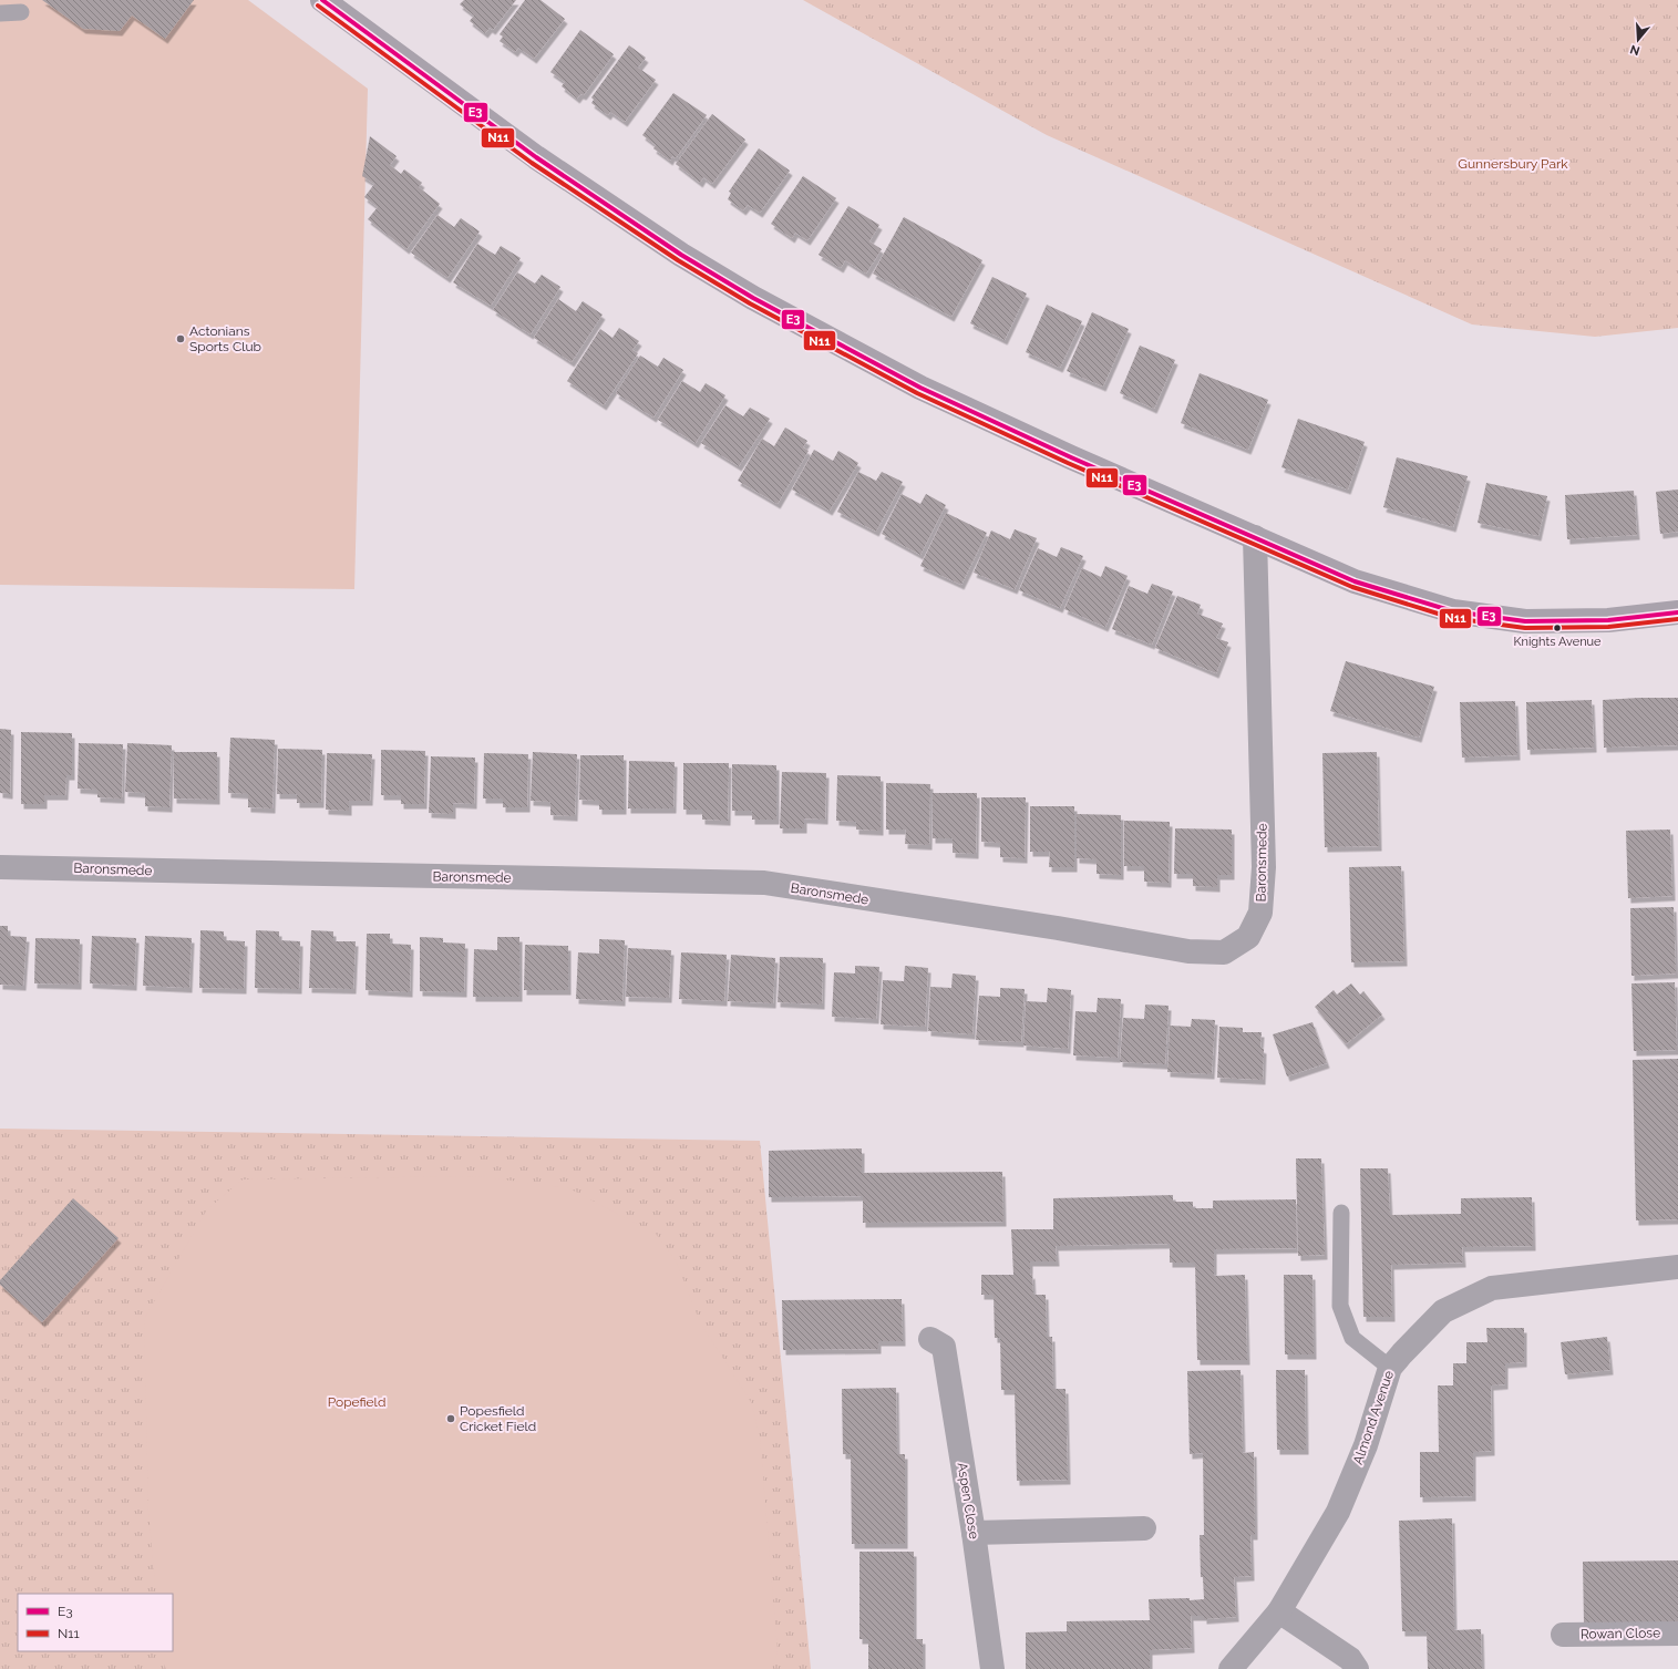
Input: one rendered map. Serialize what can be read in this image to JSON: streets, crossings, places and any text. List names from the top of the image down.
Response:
{
  "streets": {
    "street": [
      "Baronsmede",
      "Almond Avenue",
      "Aspen Close",
      "Rowan Close"
    ]
  },
  "parks": ["Gunnersbury Park", "Popefield"],
  "places": ["Actonians Sports Club", "Knights Avenue", "Popesfield Cricket Field"],
  "lines": ["transit line E3", "transit line N11"],
  "legend": ["E3", "N11"],
  "north": "bottom"
}
